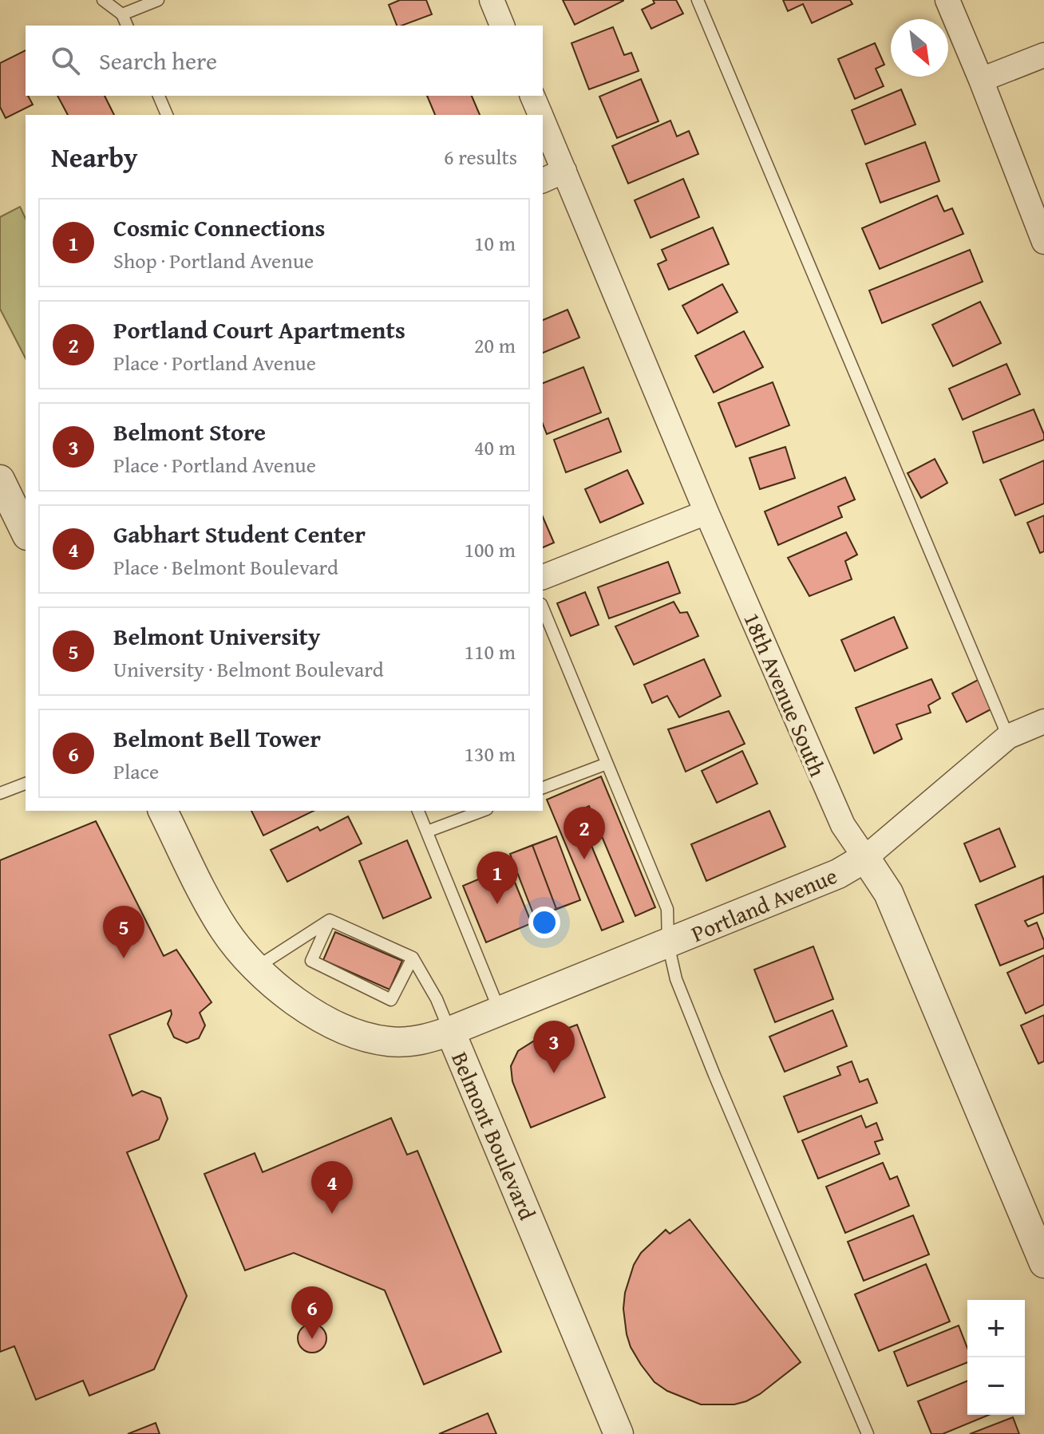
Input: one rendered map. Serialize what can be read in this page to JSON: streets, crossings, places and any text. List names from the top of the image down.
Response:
{
  "streets": {
    "street": ["18th Avenue South", "Portland Avenue", "Belmont Boulevard"]
  },
  "crossings": [
    ["18th Avenue South", "Portland Avenue"],
    ["Portland Avenue", "Belmont Boulevard"]
  ],
  "north": "bottom right",
  "page": {
    "search": "Search here",
    "heading": ["Nearby", "6 results"],
    "list": [
      {
        "mark": "1",
        "name": "Cosmic Connections",
        "note": "Shop · Portland Avenue",
        "value": "10 m"
      },
      {
        "mark": "2",
        "name": "Portland Court Apartments",
        "note": "Place · Portland Avenue",
        "value": "20 m"
      },
      {
        "mark": "3",
        "name": "Belmont Store",
        "note": "Place · Portland Avenue",
        "value": "40 m"
      },
      {
        "mark": "4",
        "name": "Gabhart Student Center",
        "note": "Place · Belmont Boulevard",
        "value": "100 m"
      },
      {
        "mark": "5",
        "name": "Belmont University",
        "note": "University · Belmont Boulevard",
        "value": "110 m"
      },
      {
        "mark": "6",
        "name": "Belmont Bell Tower",
        "note": "Place",
        "value": "130 m"
      }
    ],
    "pins": [
      "2",
      "1",
      "5",
      "3",
      "4",
      "6"
    ],
    "map_buttons": ["+", "−"]
  }
}
